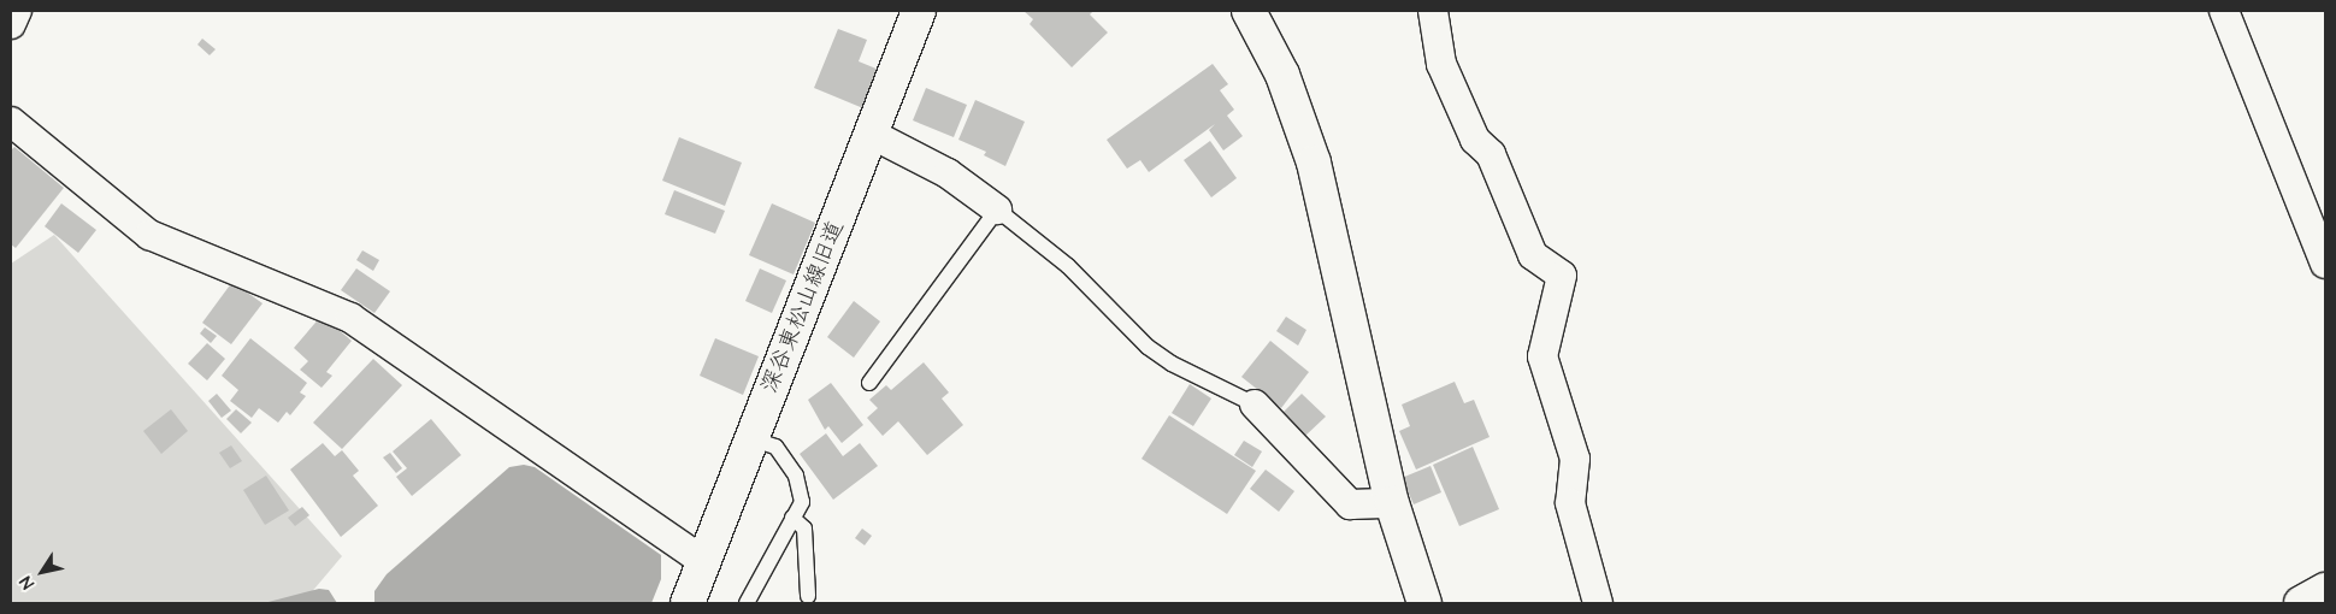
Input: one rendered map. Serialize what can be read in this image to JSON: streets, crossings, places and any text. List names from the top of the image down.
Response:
{
  "streets": {
    "street": ["深谷東松山線旧道"]
  },
  "north": "bottom left"
}
